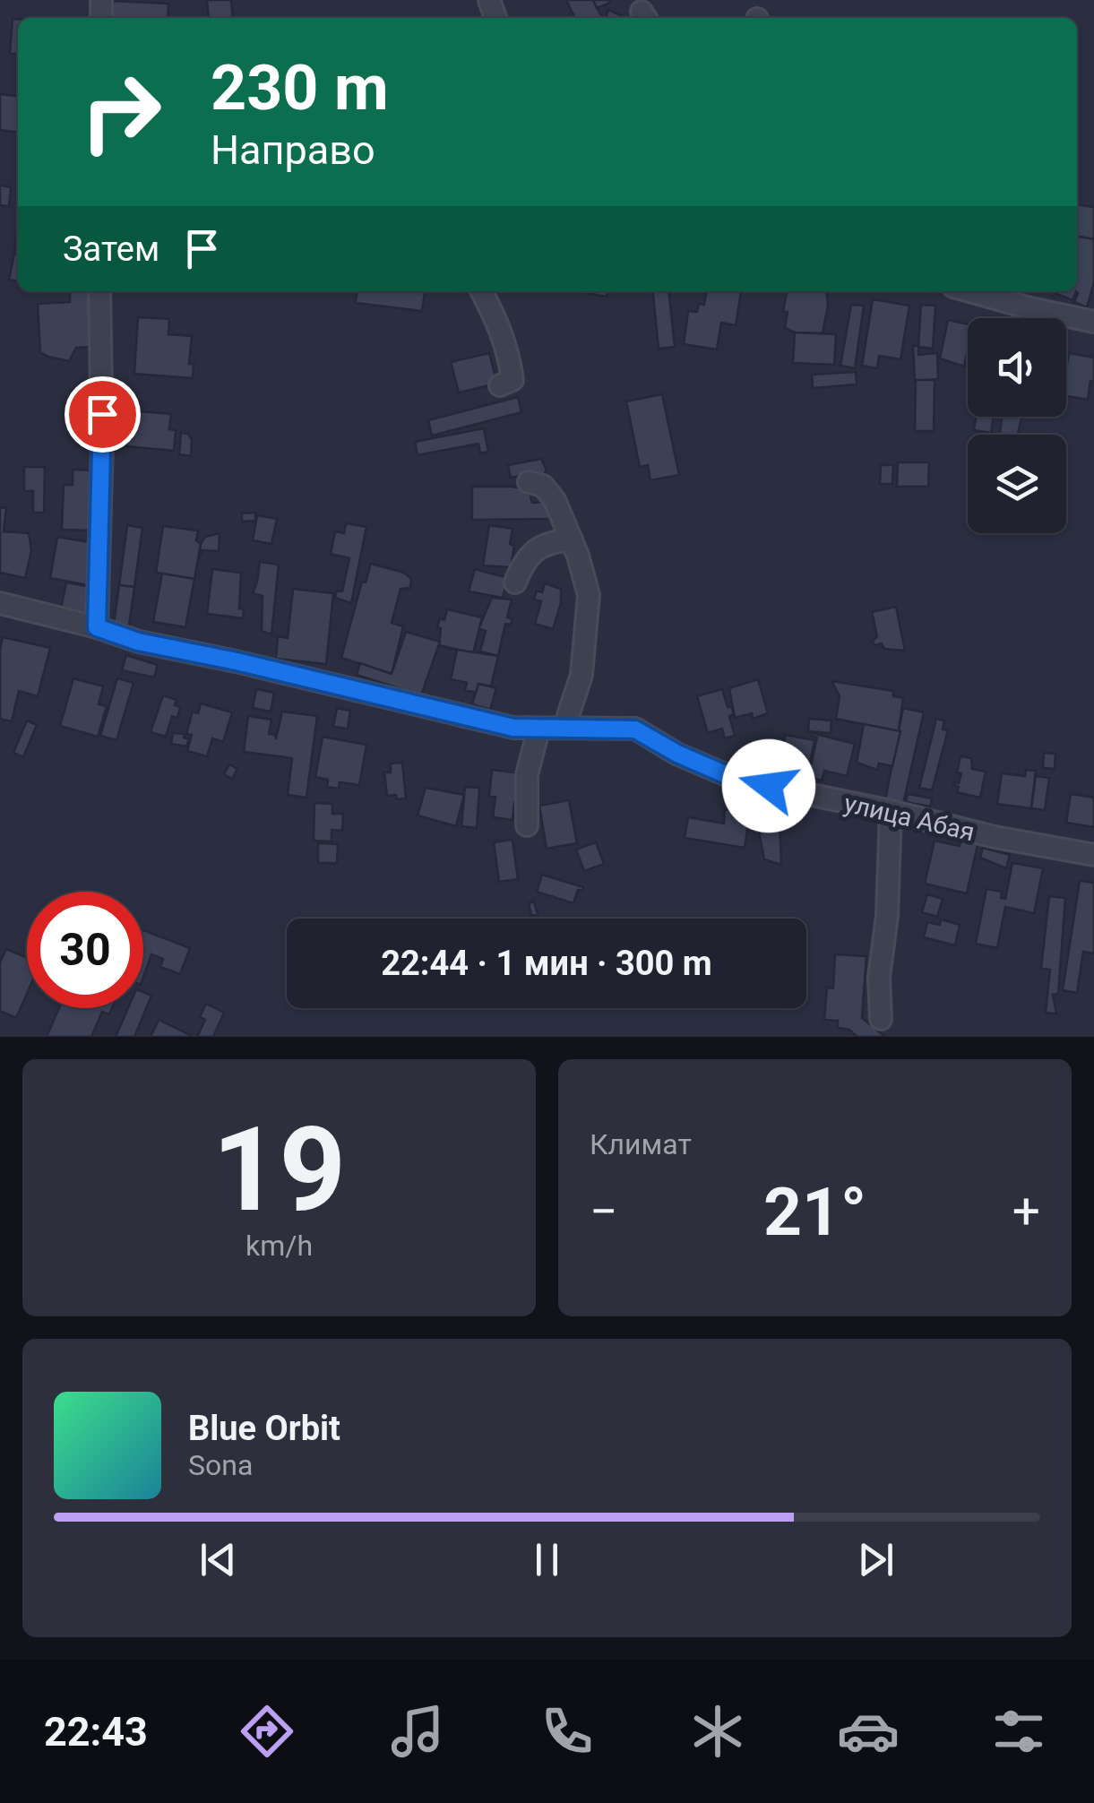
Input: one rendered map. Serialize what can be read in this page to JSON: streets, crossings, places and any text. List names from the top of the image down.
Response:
{
  "streets": {
    "street": ["улица Абая"]
  },
  "page": {
    "turn": ["230 m", "Направо"],
    "then": "Затем",
    "limit": "30",
    "trip": "22:44 · 1 мин · 300 m",
    "tile": [
      ["19", "km/h"],
      "Климат"
    ],
    "heat": ["−", "21°", "+"],
    "song": ["Blue Orbit", "Sona"],
    "tabs": "22:43"
  }
}
